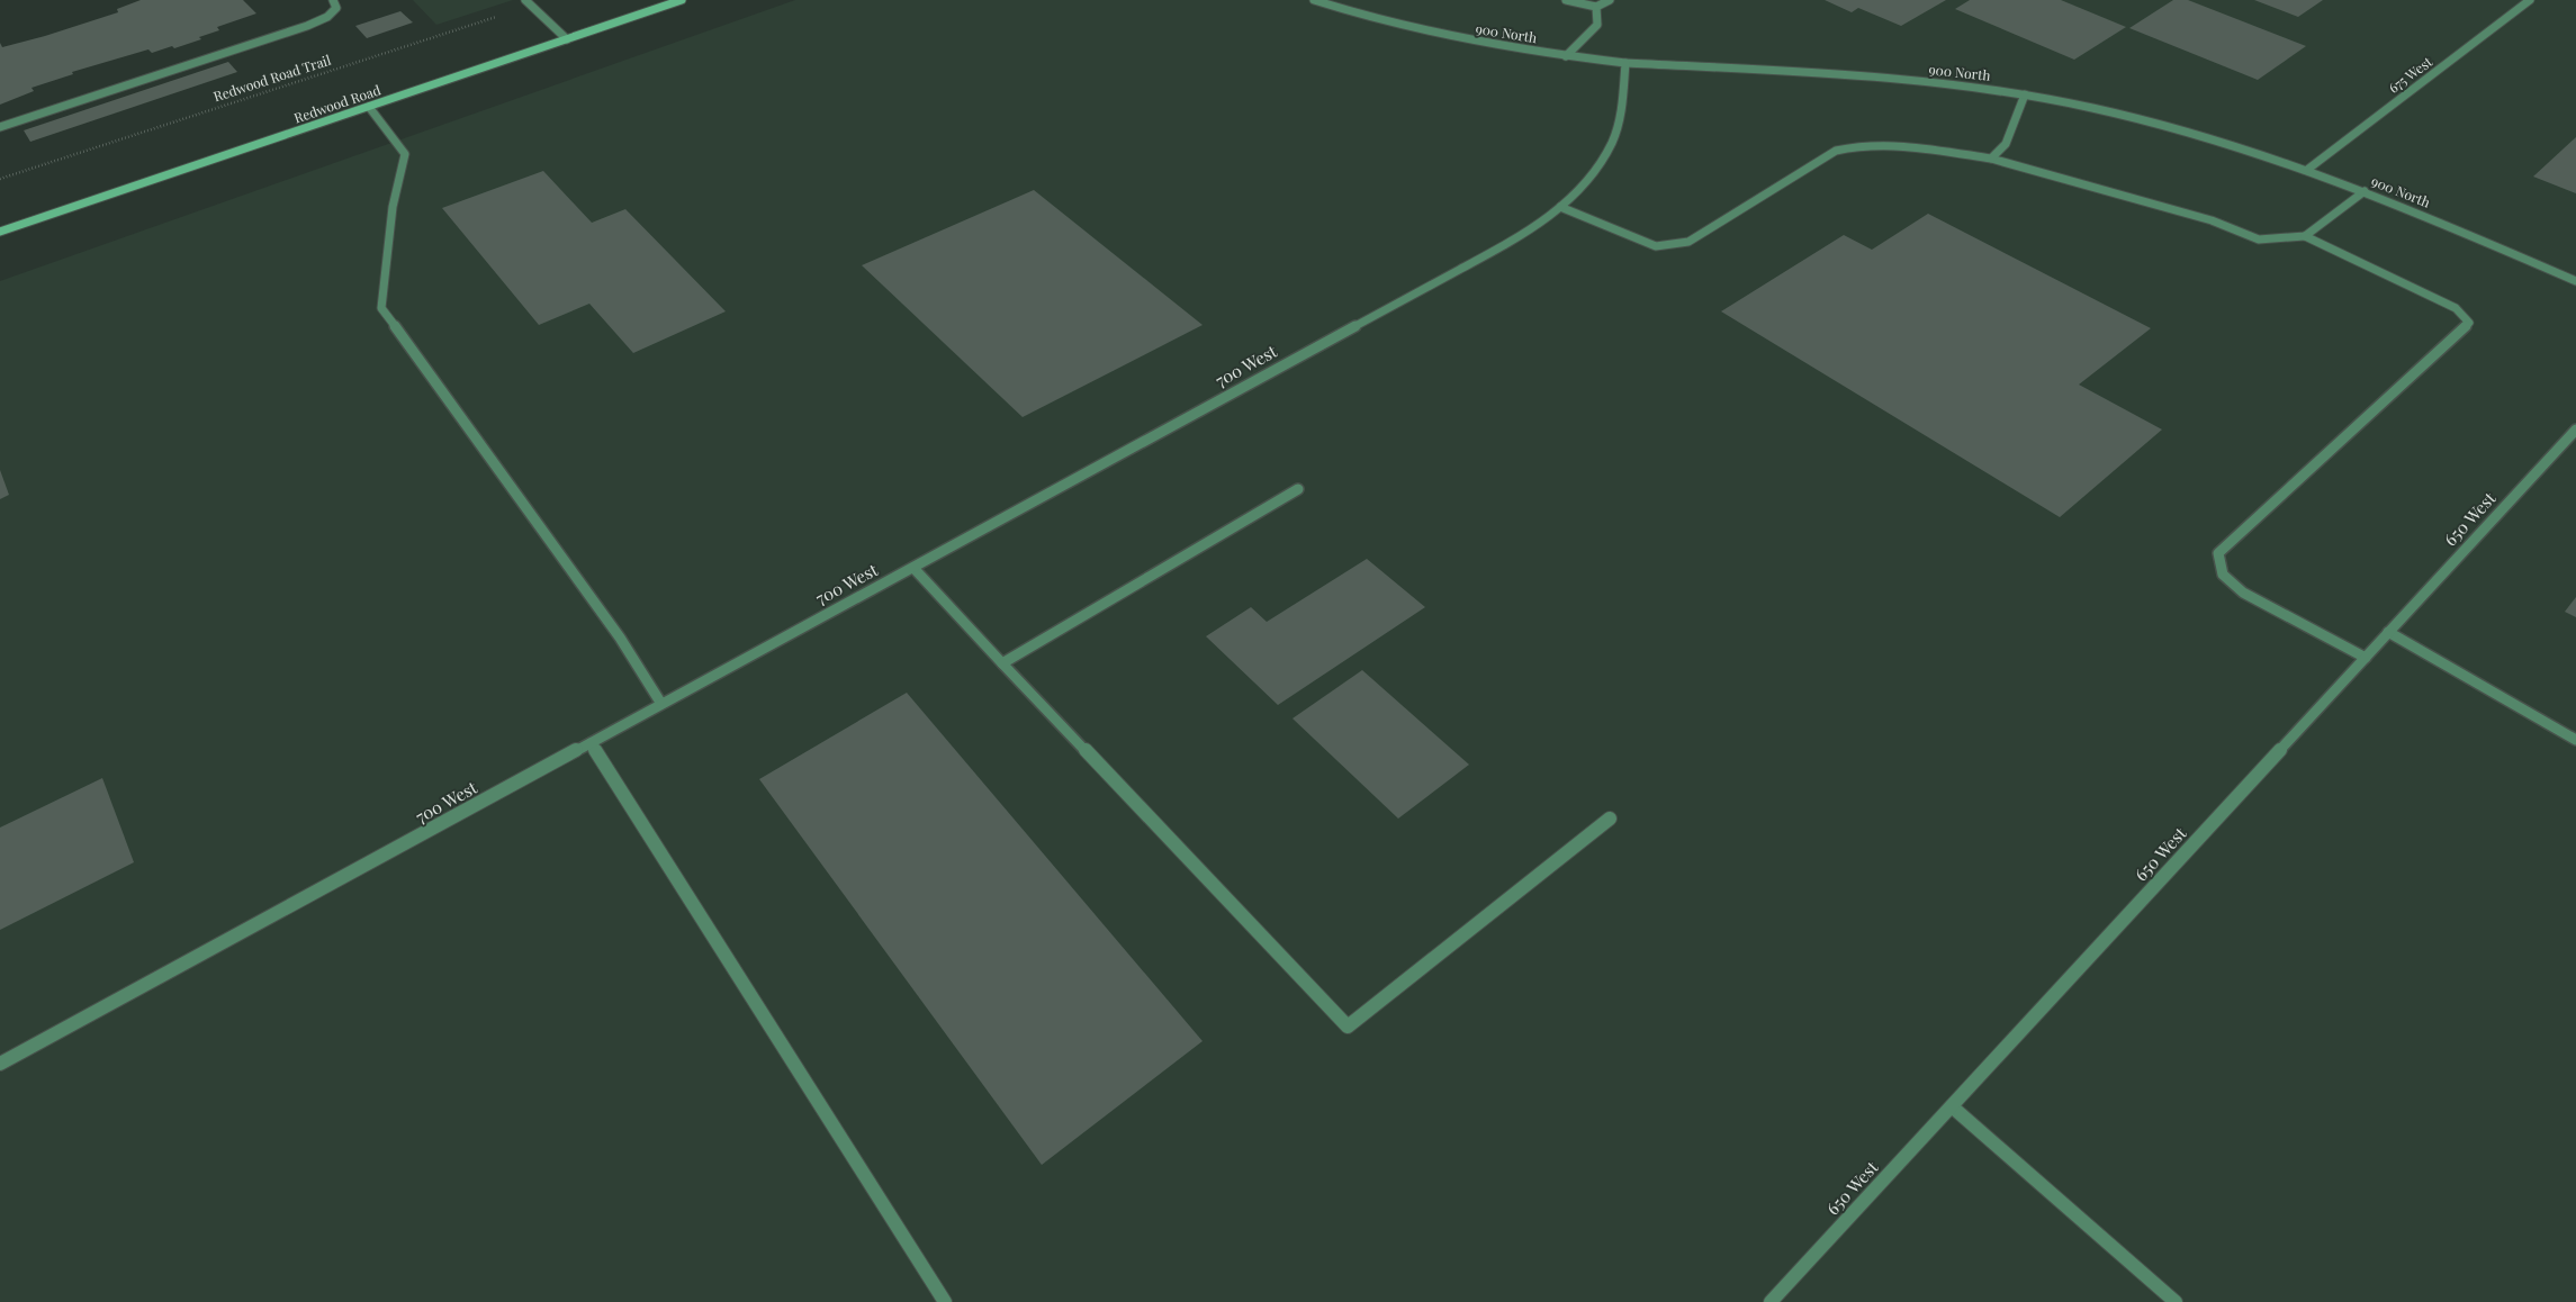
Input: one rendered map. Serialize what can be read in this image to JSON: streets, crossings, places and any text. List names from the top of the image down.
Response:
{
  "streets": {
    "main road": ["Redwood Road"],
    "street": [
      "900 North",
      "675 West",
      "700 West",
      "650 West"
    ],
    "path": ["Redwood Road Trail"]
  },
  "crossings": [
    ["900 North", "675 West"],
    ["900 North", "700 West"]
  ]
}
